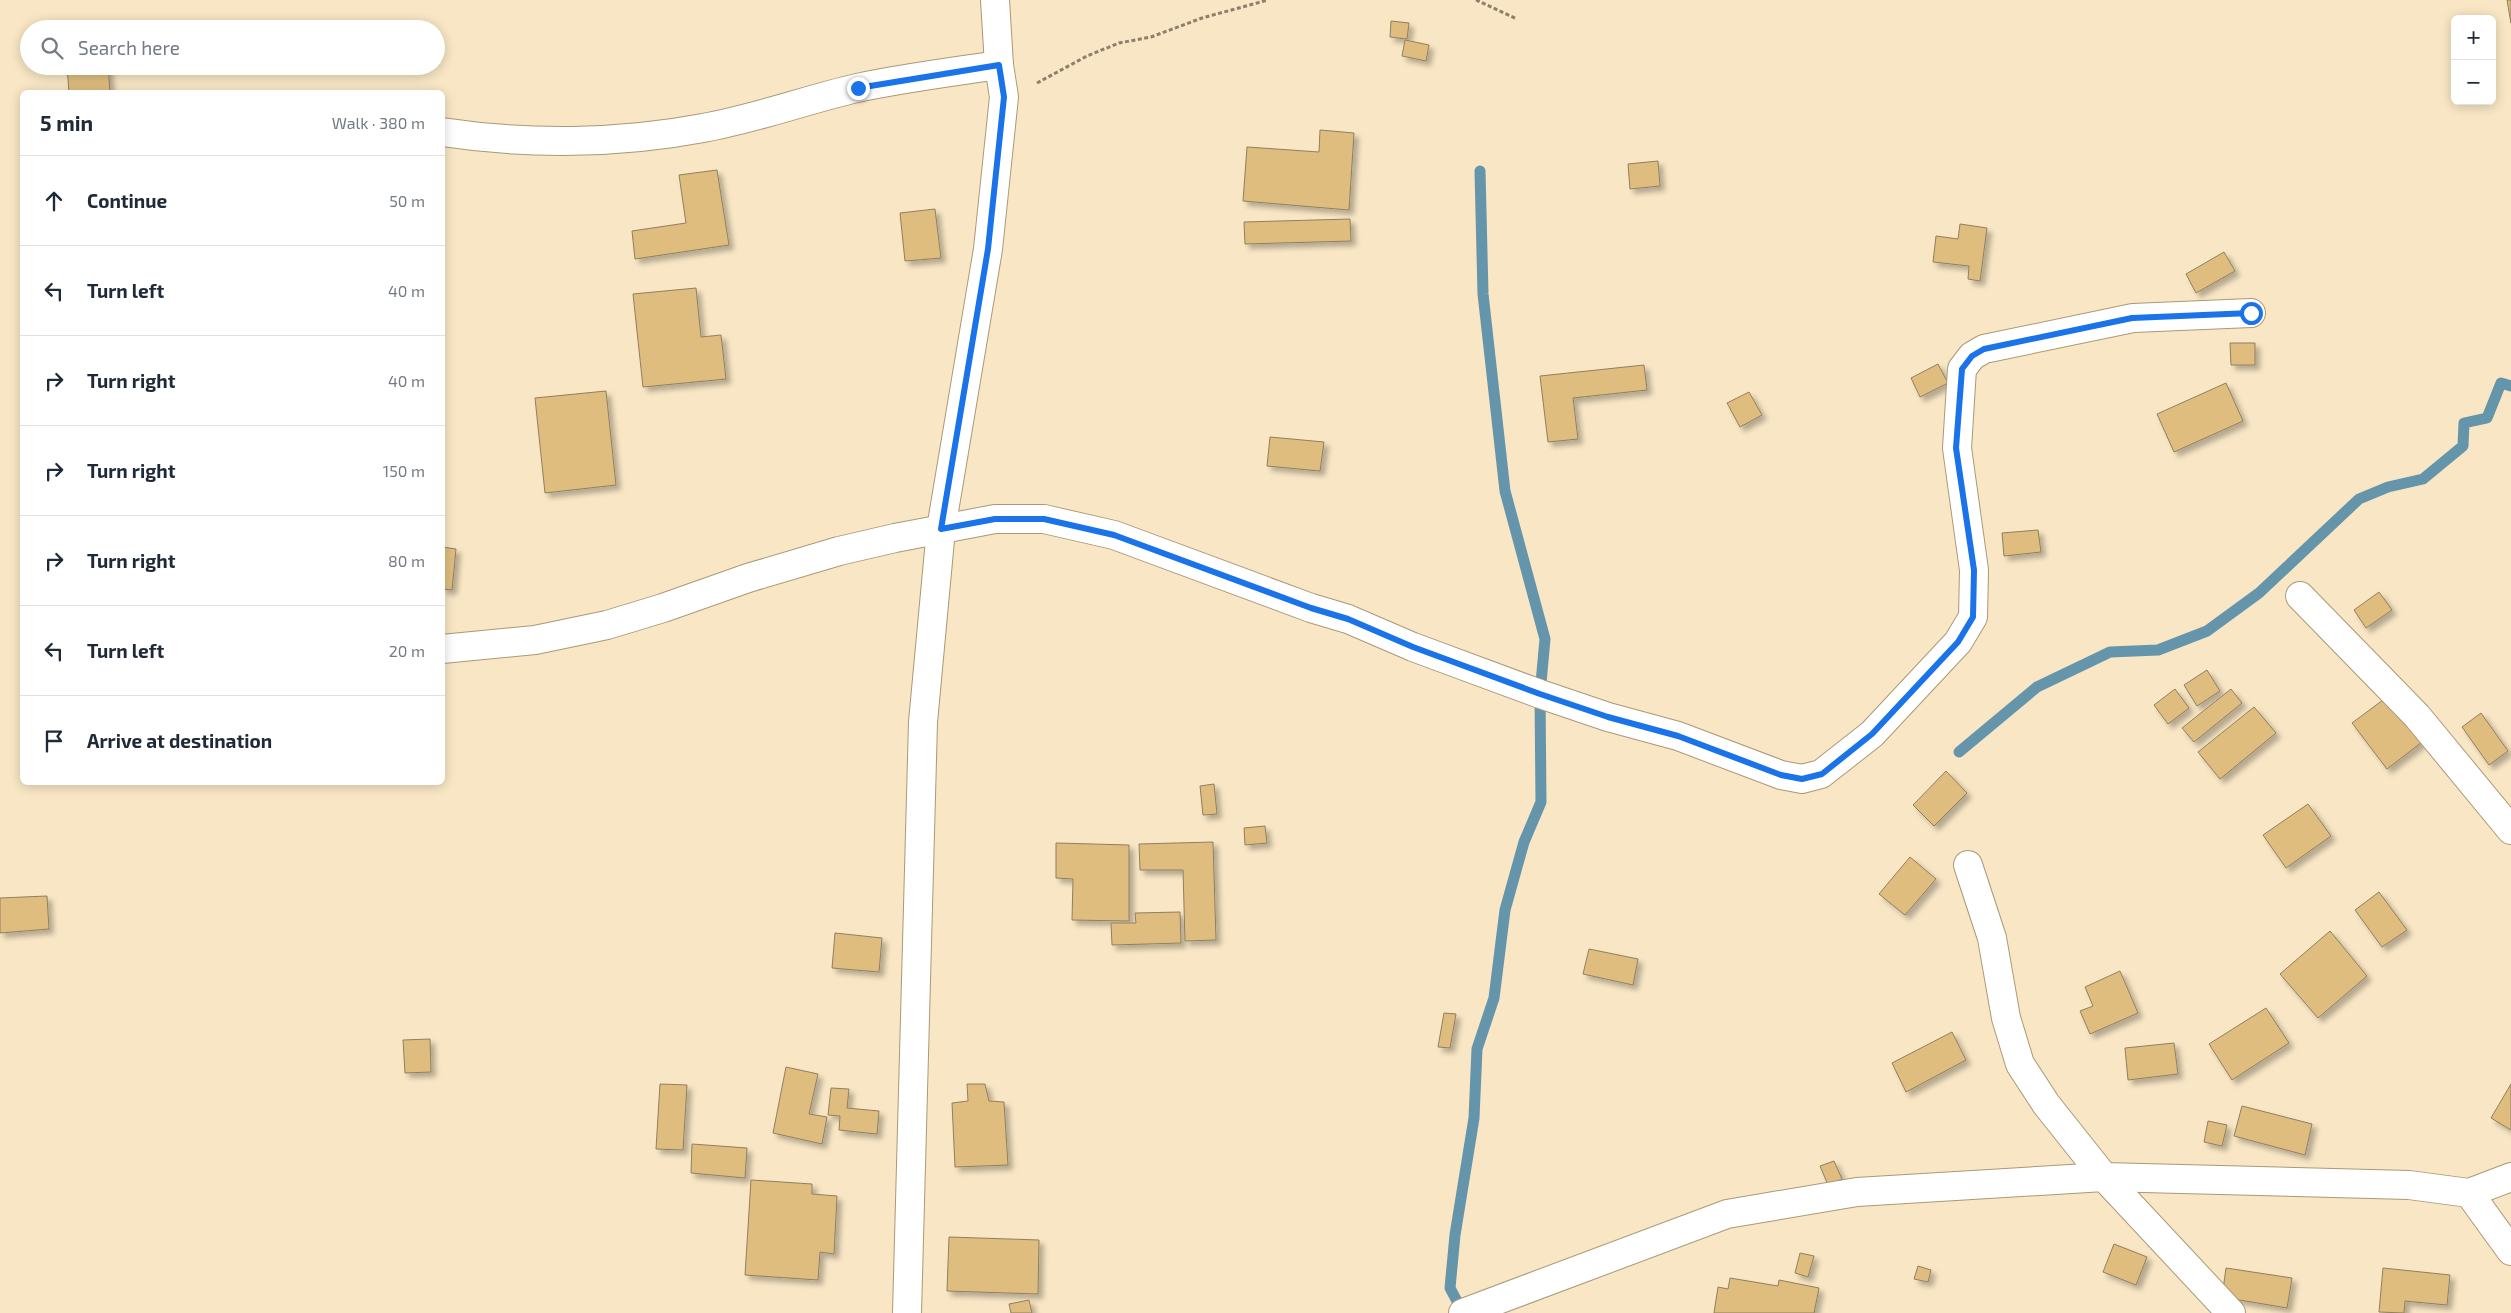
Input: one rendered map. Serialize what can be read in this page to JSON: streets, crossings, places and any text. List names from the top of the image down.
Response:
{
  "page": {
    "map_buttons": ["+", "−"],
    "search": "Search here",
    "heading": ["5 min", "Walk · 380 m"],
    "list": [
      ["Continue", "50 m"],
      ["Turn left", "40 m"],
      ["Turn right", "40 m"],
      ["Turn right", "150 m"],
      ["Turn right", "80 m"],
      ["Turn left", "20 m"],
      "Arrive at destination"
    ]
  }
}
